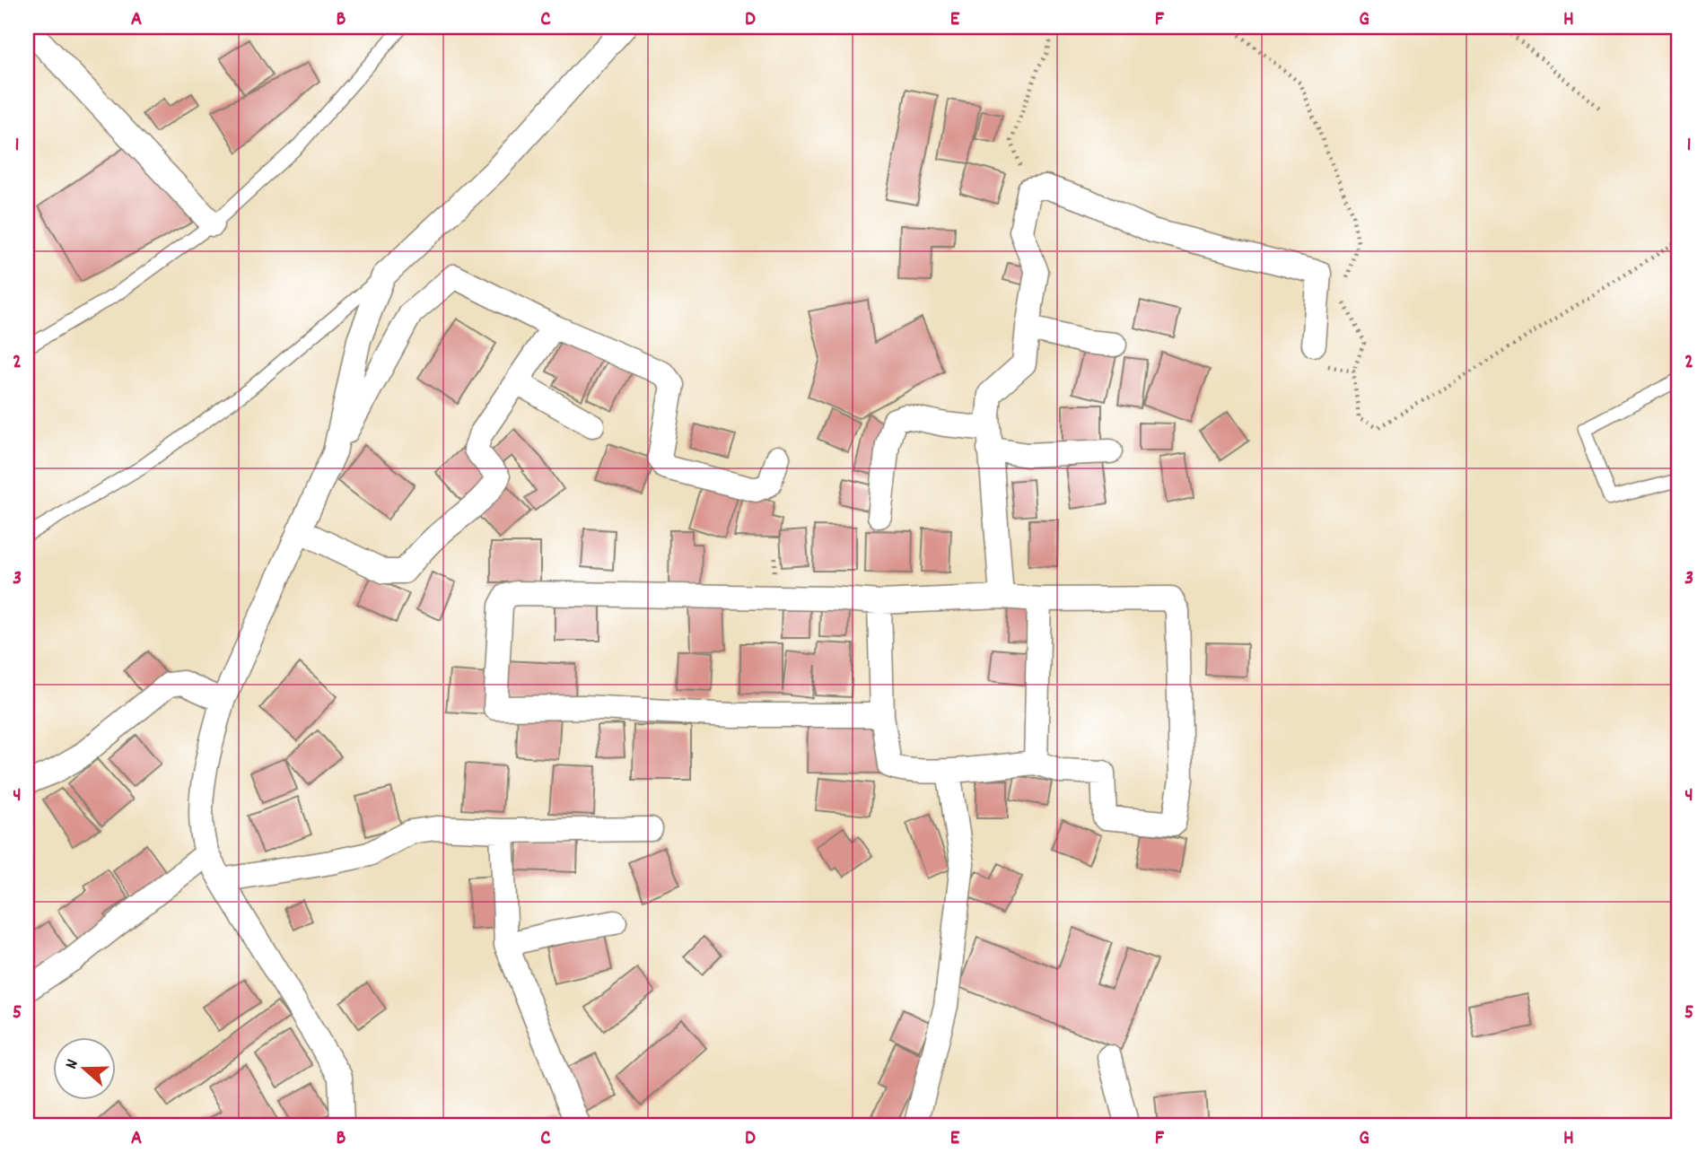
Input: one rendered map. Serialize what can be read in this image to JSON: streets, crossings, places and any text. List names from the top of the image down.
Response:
{
  "north": "left",
  "grid": {
    "columns": [
      "A",
      "B",
      "C",
      "D",
      "E",
      "F",
      "G",
      "H"
    ],
    "rows": [
      "1",
      "2",
      "3",
      "4",
      "5"
    ]
  }
}
